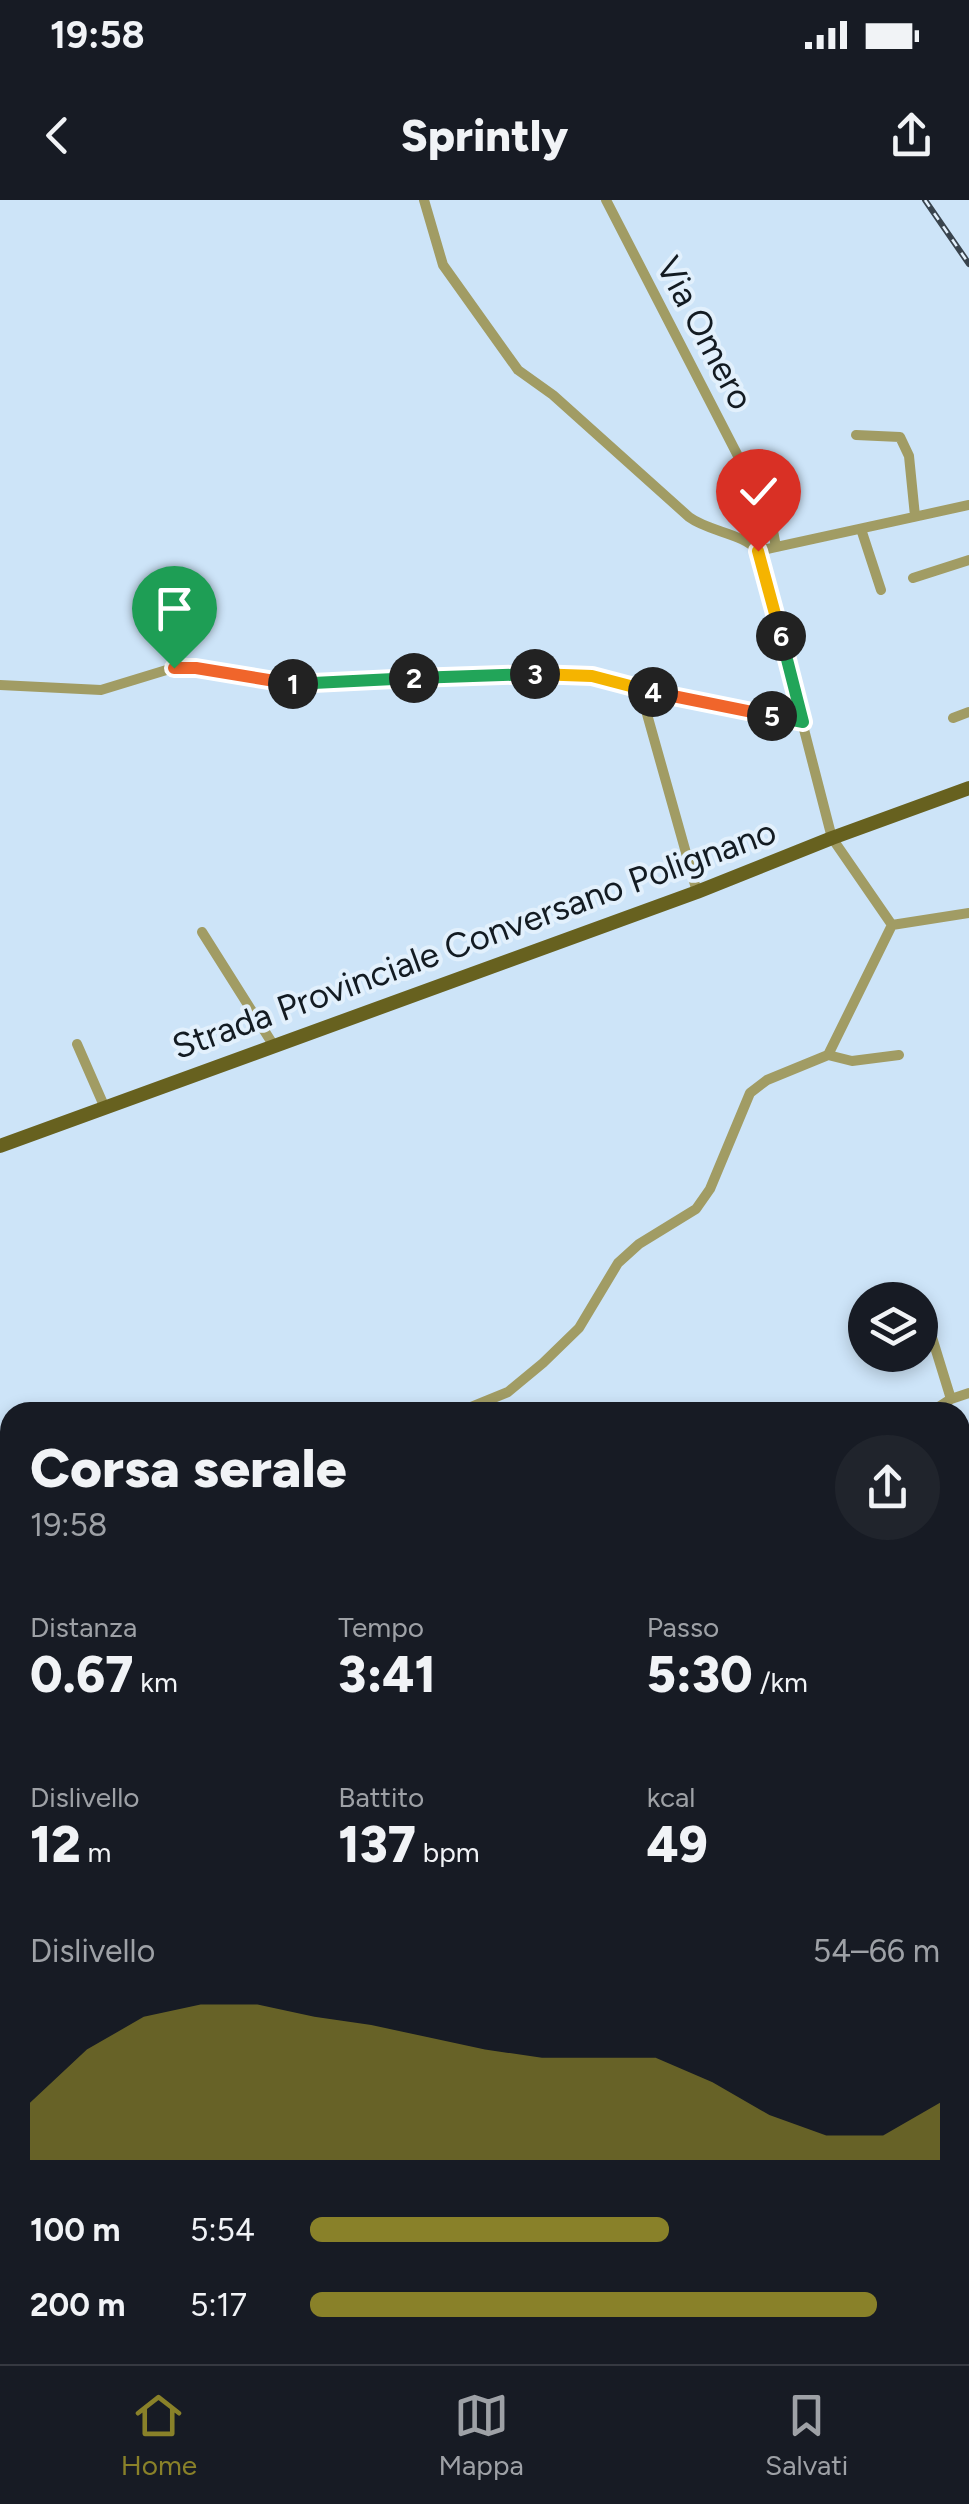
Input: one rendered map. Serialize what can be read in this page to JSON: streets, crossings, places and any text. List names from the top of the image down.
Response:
{
  "streets": {
    "main road": ["Strada Provinciale Conversano Polignano"],
    "street": ["Via Omero"]
  },
  "page": {
    "status": "19:58",
    "header": "Sprintly",
    "pins": [
      "6",
      "3",
      "2",
      "1",
      "4",
      "5"
    ],
    "heading": ["Corsa serale", "19:58"],
    "stats": [
      ["Distanza", "0.67 km"],
      ["Tempo", "3:41"],
      ["Passo", "5:30 /km"],
      ["Dislivello", "12 m"],
      ["Battito", "137 bpm"],
      ["kcal", "49"]
    ],
    "chart": ["Dislivello", "54–66 m"],
    "list": [
      {
        "name": "100 m",
        "note": "5:54"
      },
      {
        "name": "200 m",
        "note": "5:17"
      }
    ],
    "tabs": ["Home", "Mappa", "Salvati"]
  }
}
